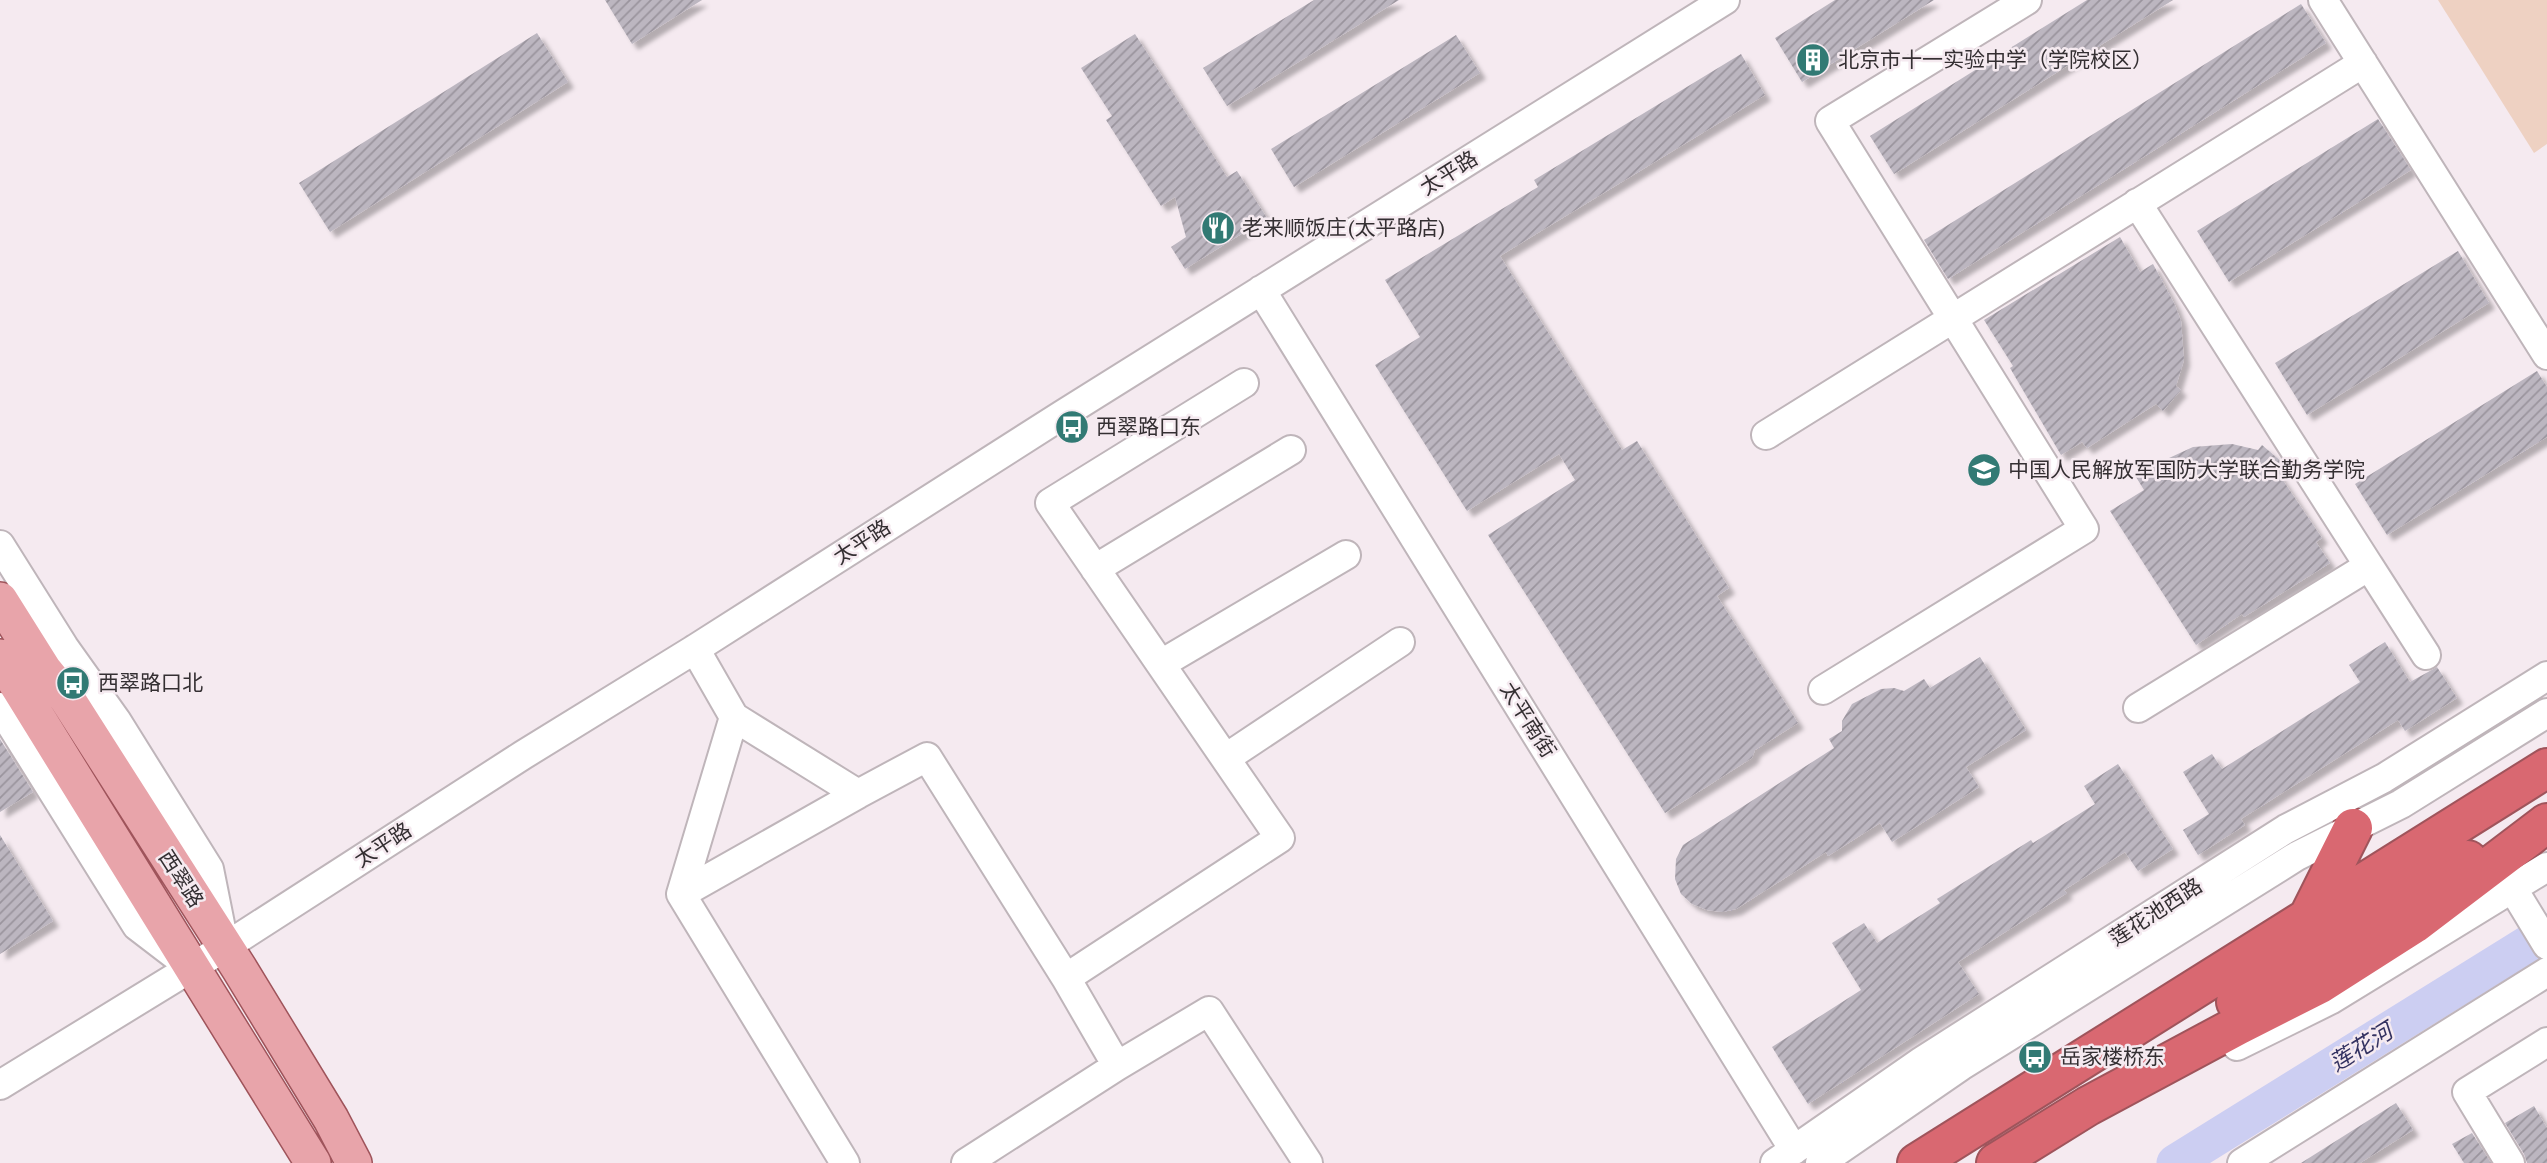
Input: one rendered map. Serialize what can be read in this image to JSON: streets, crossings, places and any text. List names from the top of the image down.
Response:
{
  "streets": {
    "main road": ["西翠路"],
    "street": ["太平路", "太平南街", "莲花池西路"]
  },
  "crossings": [
    ["太平路", "太平南街"],
    ["太平路", "西翠路"],
    ["太平南街", "莲花池西路"]
  ],
  "water": ["莲花河"],
  "places": {
    "building": ["北京市十一实验中学（学院校区）"],
    "restaurant": ["老来顺饭庄(太平路店)"],
    "bus stop": ["西翠路口东", "西翠路口北", "岳家楼桥东"],
    "school or university": ["中国人民解放军国防大学联合勤务学院"]
  }
}
